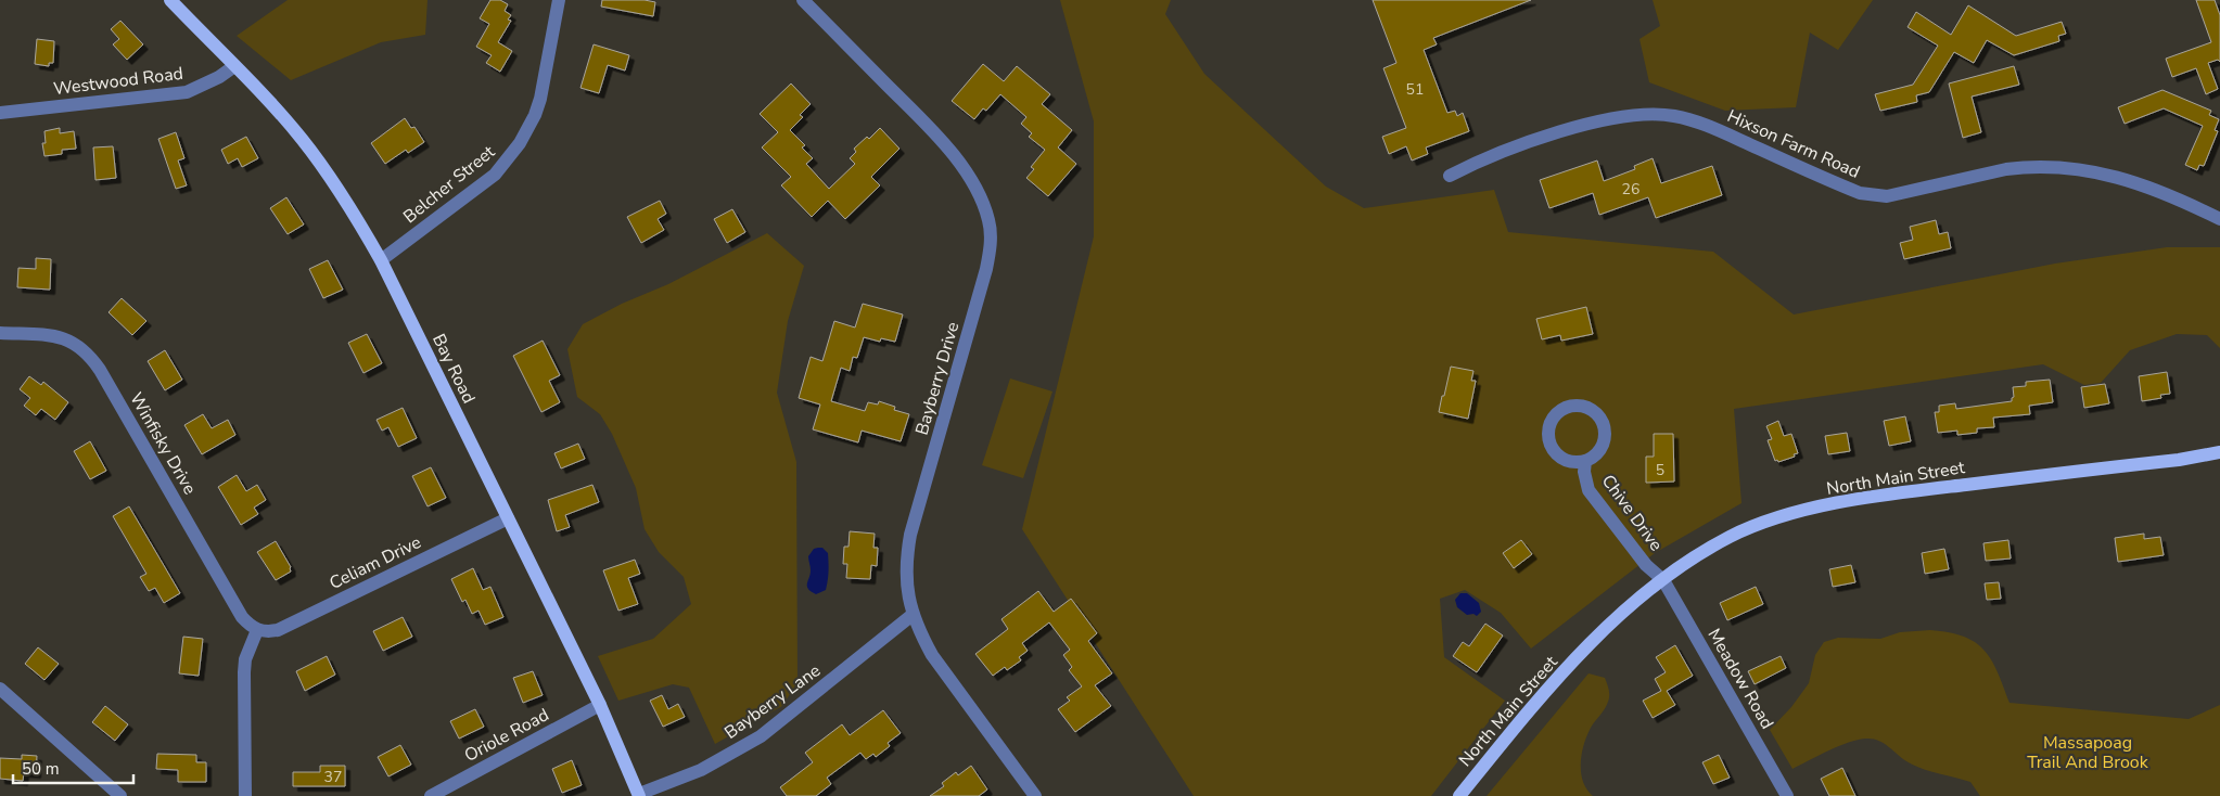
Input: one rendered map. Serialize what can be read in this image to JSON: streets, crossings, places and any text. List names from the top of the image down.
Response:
{
  "streets": {
    "main road": ["Bay Road", "North Main Street"],
    "street": [
      "Westwood Road",
      "Hixson Farm Road",
      "Belcher Street",
      "Bayberry Drive",
      "Winfisky Drive",
      "Chive Drive",
      "Celiam Drive",
      "Meadow Road",
      "Bayberry Lane",
      "Oriole Road"
    ]
  },
  "crossings": [
    ["Westwood Road", "Bay Road"],
    ["Belcher Street", "Bay Road"],
    ["Bay Road", "Celiam Drive"],
    ["Bay Road", "Bayberry Lane"],
    ["Bay Road", "Oriole Road"],
    ["Bayberry Drive", "Bayberry Lane"],
    ["Winfisky Drive", "Celiam Drive"],
    ["North Main Street", "Chive Drive"],
    ["North Main Street", "Meadow Road"],
    ["Chive Drive", "Meadow Road"]
  ],
  "parks": ["Massapoag Trail And Brook"],
  "house_numbers": [
    "51",
    "26",
    "5",
    "37"
  ],
  "scale_bar": "50 m"
}
